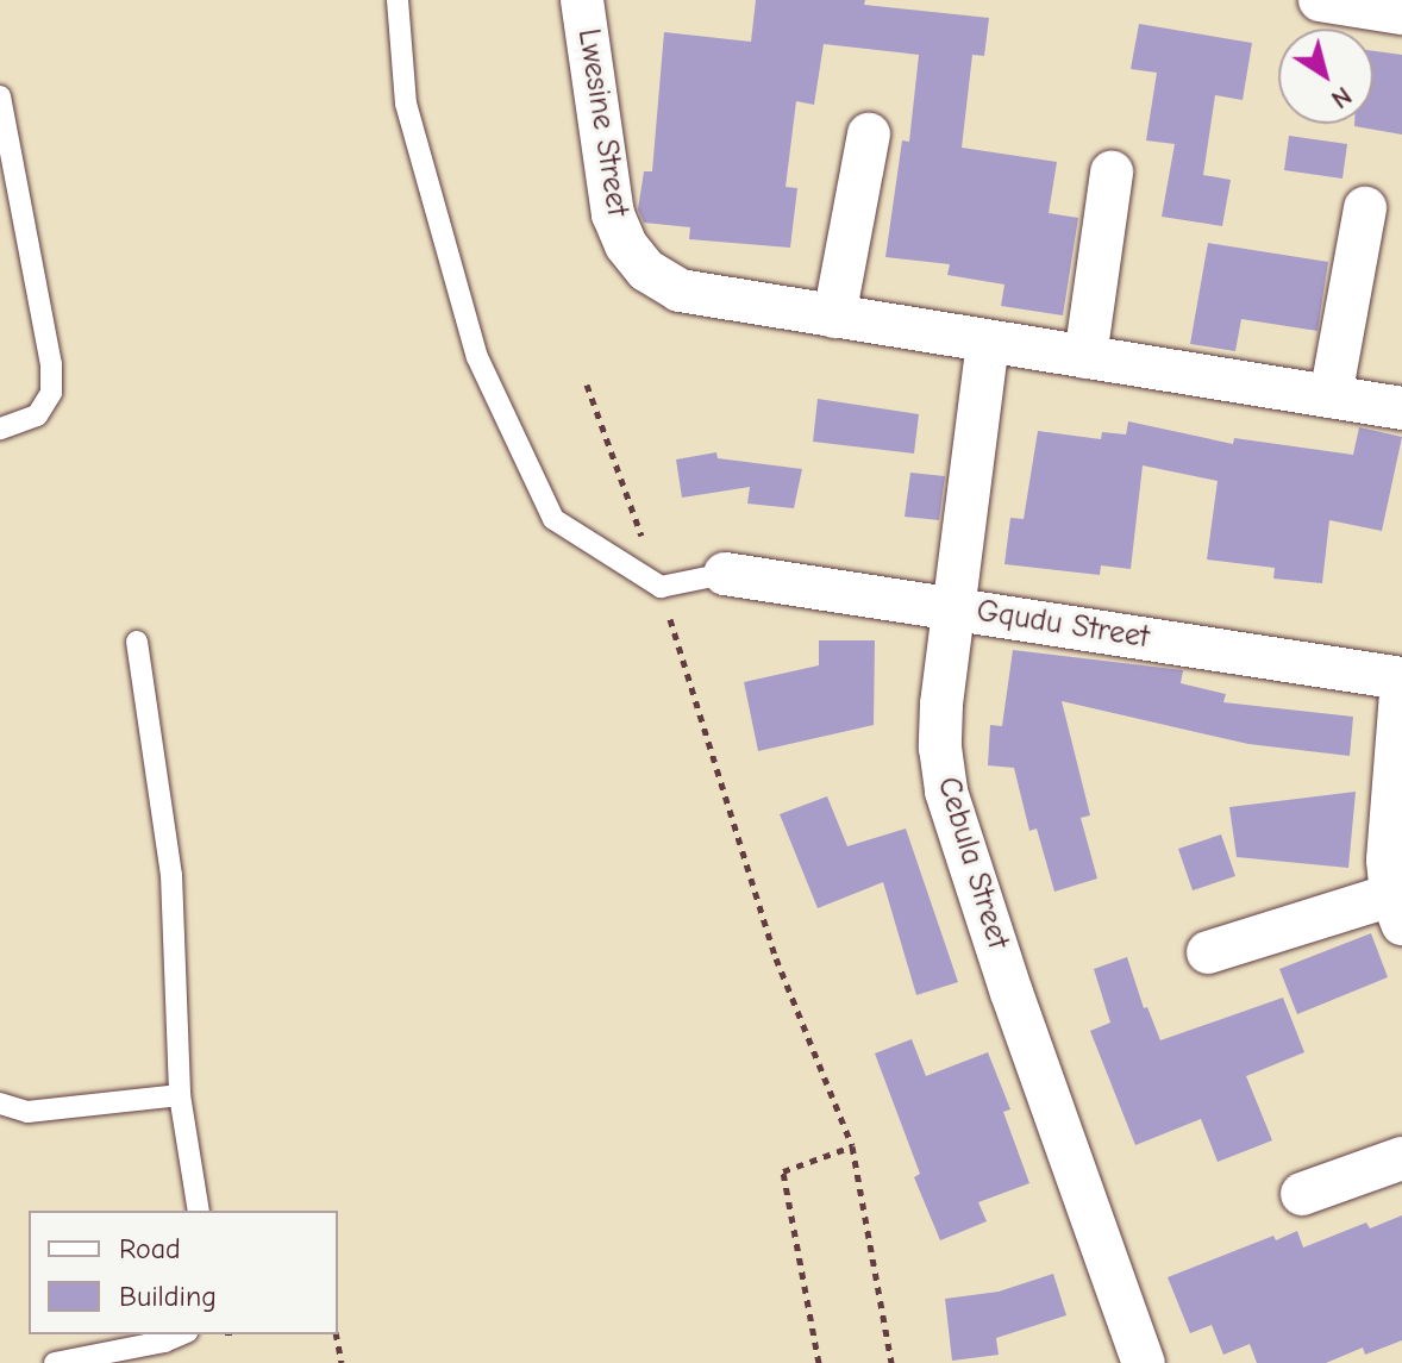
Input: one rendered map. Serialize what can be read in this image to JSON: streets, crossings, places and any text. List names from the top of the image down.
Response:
{
  "streets": {
    "street": ["Lwesine Street", "Gqudu Street", "Cebula Street"]
  },
  "crossings": [
    ["Lwesine Street", "Cebula Street"],
    ["Gqudu Street", "Cebula Street"]
  ],
  "legend": ["Road", "Building"],
  "north": "bottom right"
}
